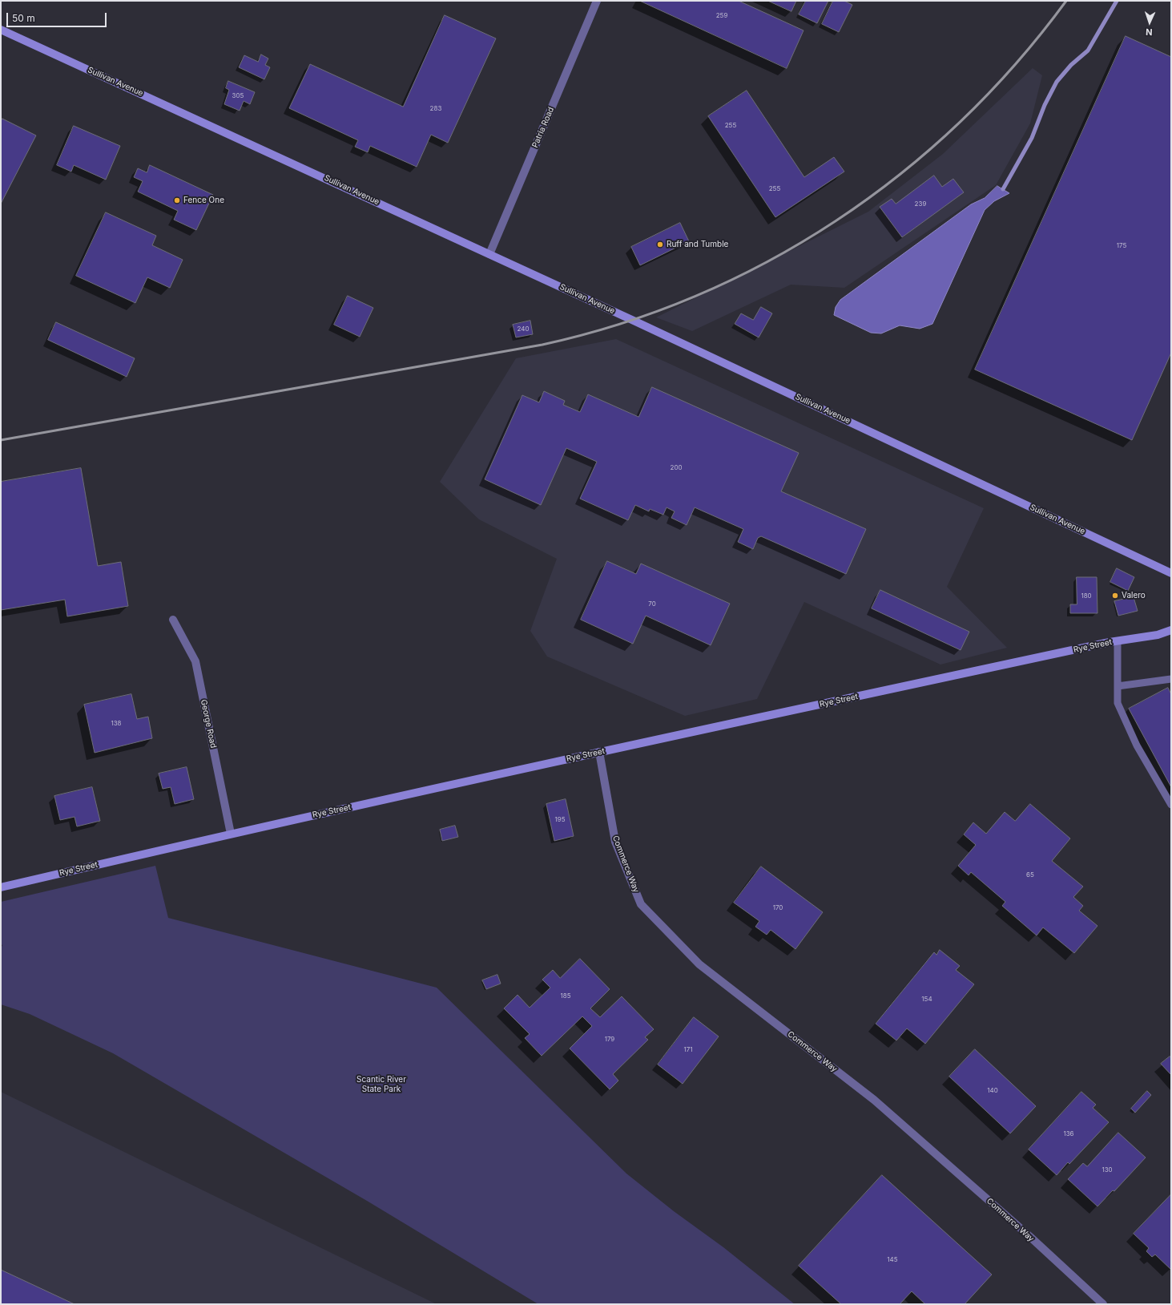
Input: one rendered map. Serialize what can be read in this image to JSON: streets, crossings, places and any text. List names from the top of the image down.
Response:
{
  "streets": {
    "main road": ["Sullivan Avenue", "Rye Street"],
    "street": ["Patria Road", "George Road", "Commerce Way"]
  },
  "crossings": [
    ["Sullivan Avenue", "Patria Road"],
    ["Rye Street", "George Road"],
    ["Rye Street", "Commerce Way"]
  ],
  "parks": ["Scantic River State Park"],
  "places": ["Fence One", "Ruff and Tumble", "Valero"],
  "house_numbers": [
    "259",
    "305",
    "283",
    "255",
    "255",
    "239",
    "175",
    "240",
    "200",
    "180",
    "70",
    "138",
    "195",
    "65",
    "170",
    "185",
    "154",
    "179",
    "171",
    "140",
    "136",
    "130",
    "145"
  ],
  "scale_bar": "50 m",
  "north": "bottom"
}
